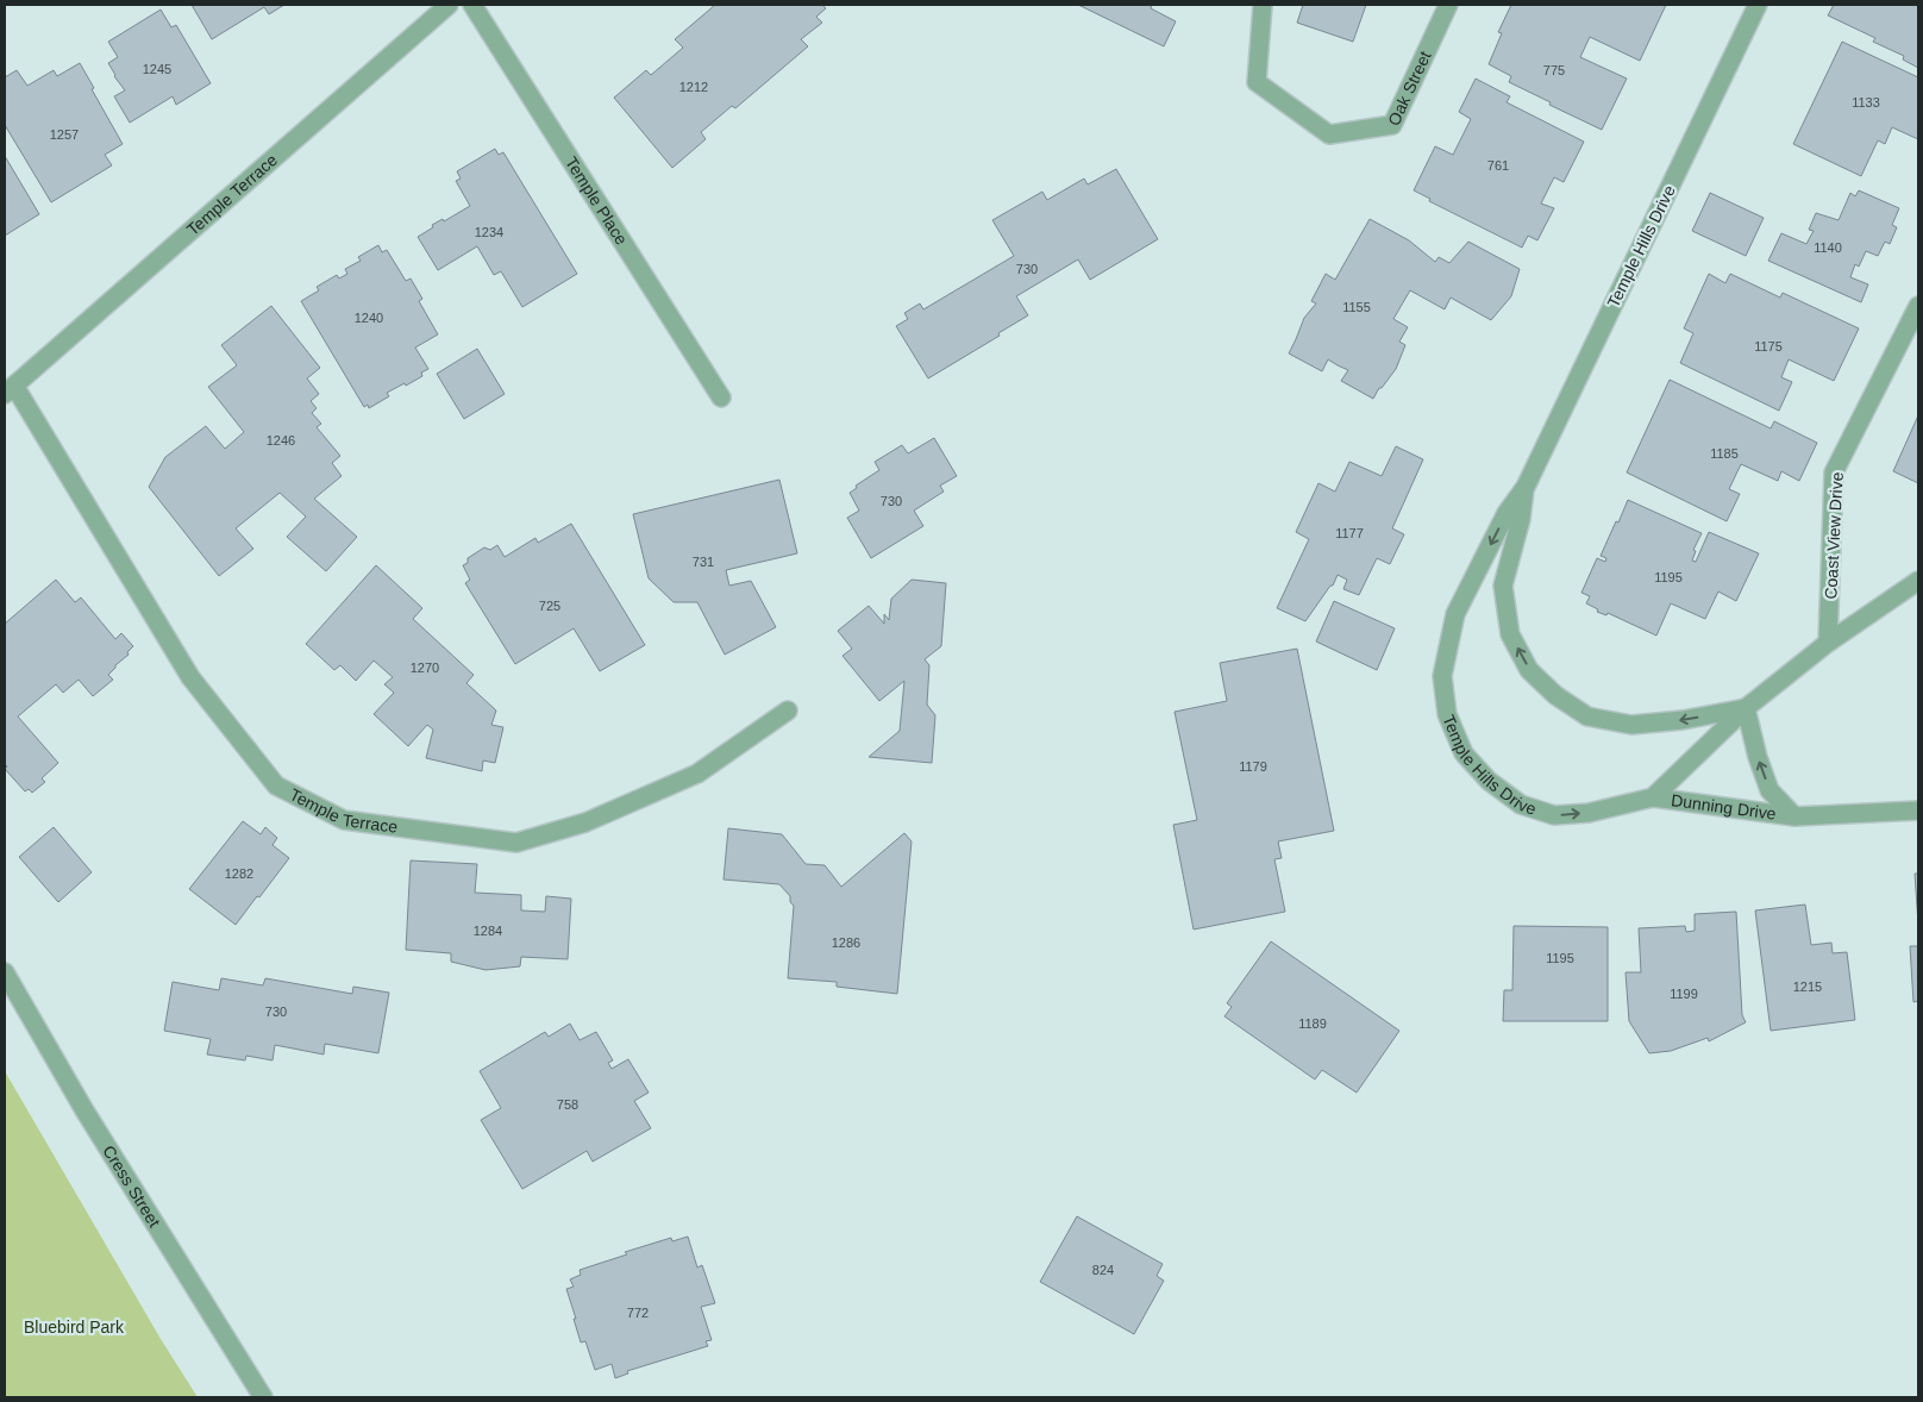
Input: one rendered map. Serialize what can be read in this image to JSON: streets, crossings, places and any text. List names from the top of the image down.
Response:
{
  "streets": {
    "street": [
      "Oak Street",
      "Temple Terrace",
      "Temple Place",
      "Temple Hills Drive",
      "Coast View Drive",
      "Dunning Drive",
      "Cress Street"
    ]
  },
  "crossings": [
    ["Temple Hills Drive", "Coast View Drive"],
    ["Temple Hills Drive", "Dunning Drive"]
  ],
  "parks": ["Bluebird Park"],
  "house_numbers": [
    "1245",
    "775",
    "1212",
    "1133",
    "1257",
    "761",
    "1234",
    "1140",
    "730",
    "1155",
    "1240",
    "1175",
    "1246",
    "1185",
    "730",
    "1177",
    "731",
    "1195",
    "725",
    "1270",
    "1179",
    "1282",
    "1284",
    "1286",
    "1195",
    "1215",
    "1199",
    "730",
    "1189",
    "758",
    "824",
    "772"
  ]
}
